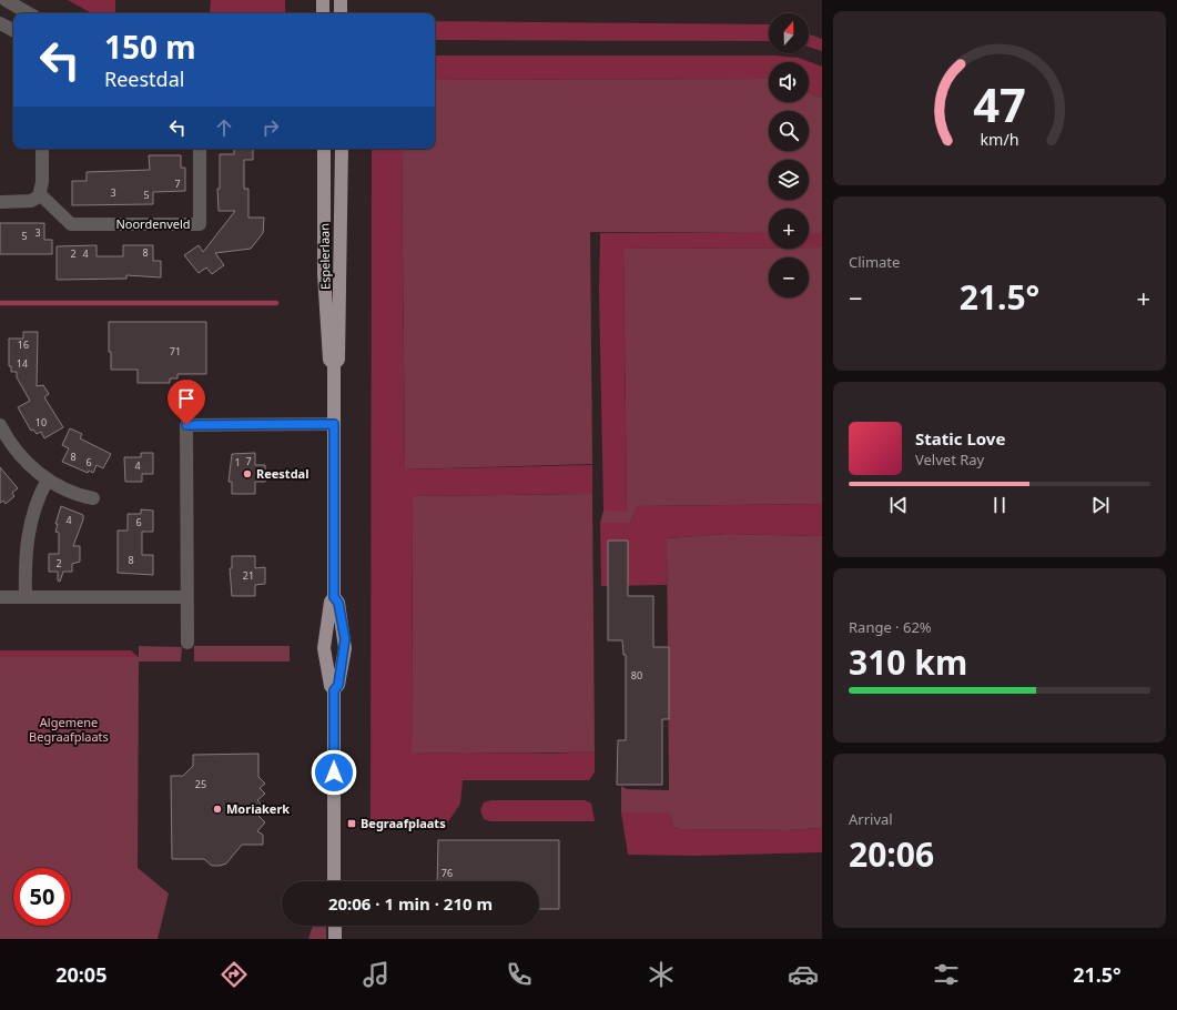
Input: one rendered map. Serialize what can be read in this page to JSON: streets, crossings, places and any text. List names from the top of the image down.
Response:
{
  "streets": {
    "main road": ["Espelerlaan"],
    "street": ["Noordenveld"]
  },
  "parks": ["Algemene Begraafplaats"],
  "places": {
    "other": ["Reestdal", "Moriakerk"],
    "transit": ["Begraafplaats"]
  },
  "house_numbers": [
    "7",
    "3",
    "5",
    "3",
    "5",
    "8",
    "2",
    "4",
    "16",
    "71",
    "14",
    "10",
    "8",
    "7",
    "6",
    "1",
    "4",
    "4",
    "6",
    "8",
    "2",
    "21",
    "80",
    "25",
    "76"
  ],
  "north": "top",
  "page": {
    "map_buttons": ["+", "−"],
    "turn": ["150 m", "Reestdal"],
    "tile": [
      "Climate",
      ["Range · 62%", "310 km"],
      ["Arrival", "20:06"]
    ],
    "heat": ["−", "21.5°", "+"],
    "song": ["Static Love", "Velvet Ray"],
    "limit": "50",
    "trip": "20:06 · 1 min · 210 m",
    "tabs": ["20:05", "21.5°"],
    "gauge": ["47", "km/h"]
  }
}
